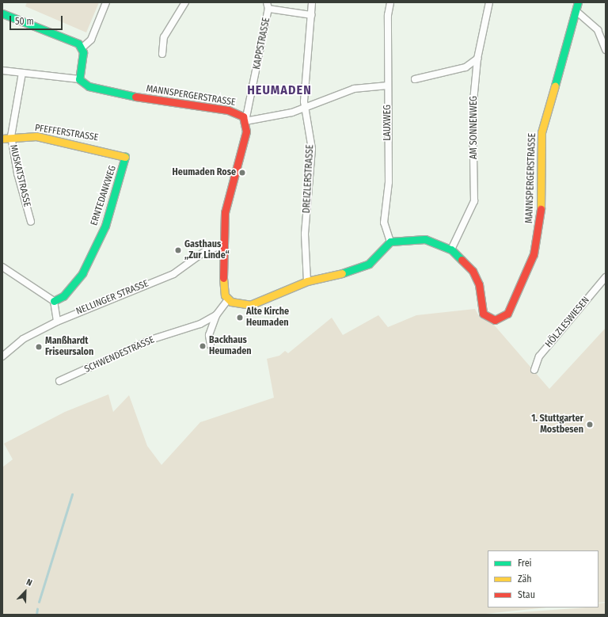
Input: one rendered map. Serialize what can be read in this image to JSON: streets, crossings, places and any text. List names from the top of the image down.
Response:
{
  "streets": {
    "street": [
      "KAPPSTRASSE",
      "MANNSPERGERSTRASSE",
      "LAUXWEG",
      "AM SONNENWEG",
      "PFEFFERSTRASSE",
      "MUSKATSTRASSE",
      "DREIZLERSTRASSE",
      "ERNTEDANKWEG",
      "NELLINGER STRASSE",
      "HÖLZLESWIESEN",
      "SCHWENDESTRASSE"
    ]
  },
  "crossings": [
    ["KAPPSTRASSE", "MANNSPERGERSTRASSE"],
    ["MANNSPERGERSTRASSE", "LAUXWEG"],
    ["MANNSPERGERSTRASSE", "AM SONNENWEG"],
    ["PFEFFERSTRASSE", "MUSKATSTRASSE"],
    ["PFEFFERSTRASSE", "ERNTEDANKWEG"]
  ],
  "districts": ["HEUMADEN"],
  "places": [
    "Heumaden Rose",
    "Gasthaus „Zur Linde“",
    "Alte Kirche Heumaden",
    "Backhaus Heumaden",
    "Manßhardt Friseursalon",
    "1. Stuttgarter Mostbesen"
  ],
  "legend": ["Frei", "Zäh", "Stau"],
  "scale_bar": "50 m",
  "north": "top right"
}
